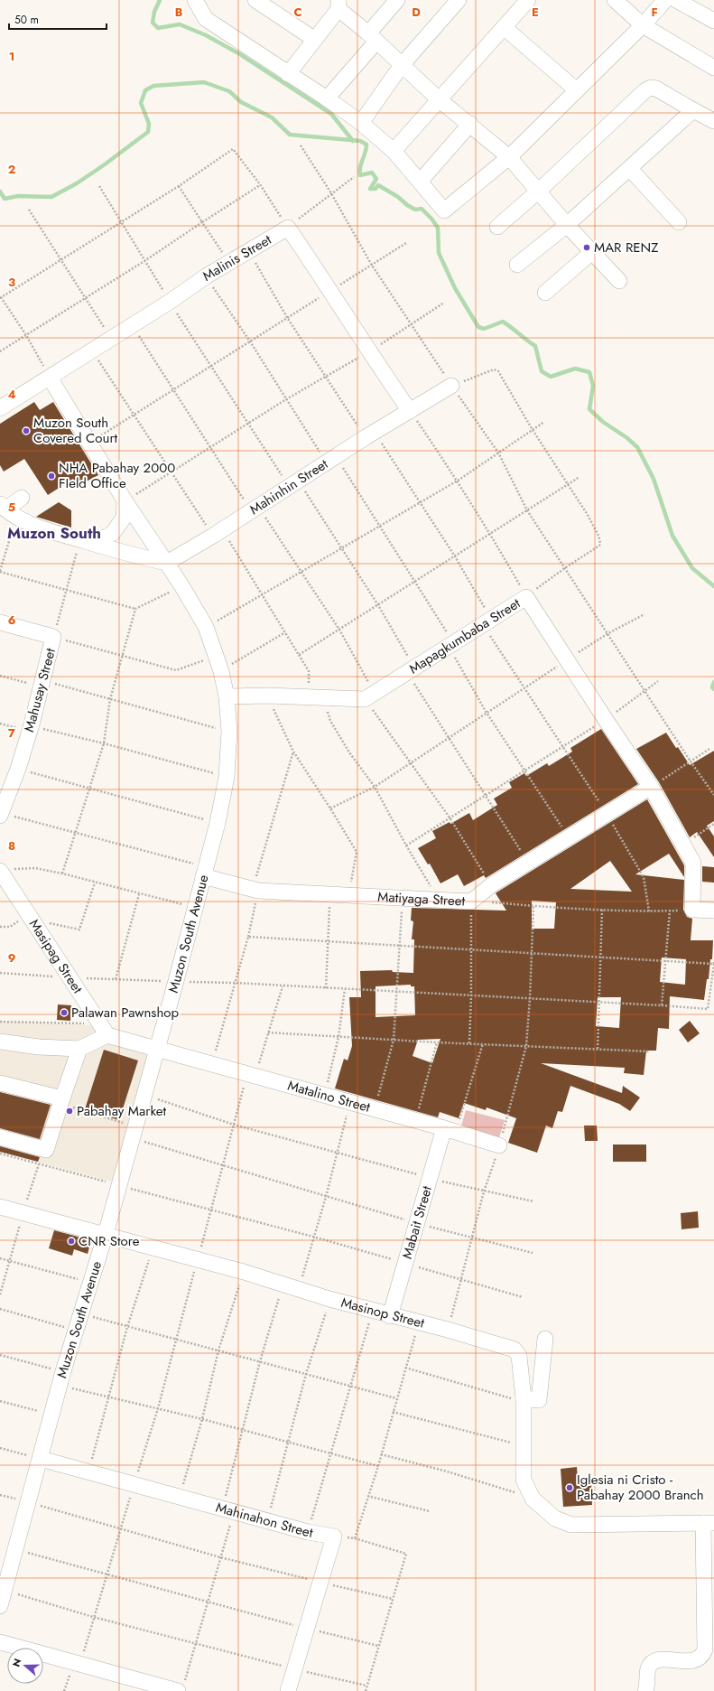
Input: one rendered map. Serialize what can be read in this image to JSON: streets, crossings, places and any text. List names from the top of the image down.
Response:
{
  "streets": {
    "street": [
      "Malinis Street",
      "Mahinhin Street",
      "Mapagkumbaba Street",
      "Mahusay Street",
      "Matiyaga Street",
      "Muzon South Avenue",
      "Masipag Street",
      "Matalino Street",
      "Mabait Street",
      "Masinop Street",
      "Mahinahon Street"
    ]
  },
  "crossings": [
    ["Malinis Street", "Muzon South Avenue"],
    ["Mahinhin Street", "Muzon South Avenue"],
    ["Mapagkumbaba Street", "Matiyaga Street"],
    ["Matiyaga Street", "Muzon South Avenue"],
    ["Muzon South Avenue", "Matalino Street"],
    ["Muzon South Avenue", "Masinop Street"],
    ["Muzon South Avenue", "Mahinahon Street"],
    ["Matalino Street", "Mabait Street"],
    ["Mabait Street", "Masinop Street"]
  ],
  "districts": ["Muzon South"],
  "places": [
    "MAR RENZ",
    "Muzon South Covered Court",
    "NHA Pabahay 2000 FIeld Office",
    "Palawan Pawnshop",
    "Pabahay Market",
    "CNR Store",
    "Iglesia ni Cristo - Pabahay 2000 Branch"
  ],
  "scale_bar": "50 m",
  "north": "left",
  "grid": {
    "columns": [
      "B",
      "C",
      "D",
      "E",
      "F"
    ],
    "rows": [
      "1",
      "2",
      "3",
      "4",
      "5",
      "6",
      "7",
      "8",
      "9"
    ]
  }
}
